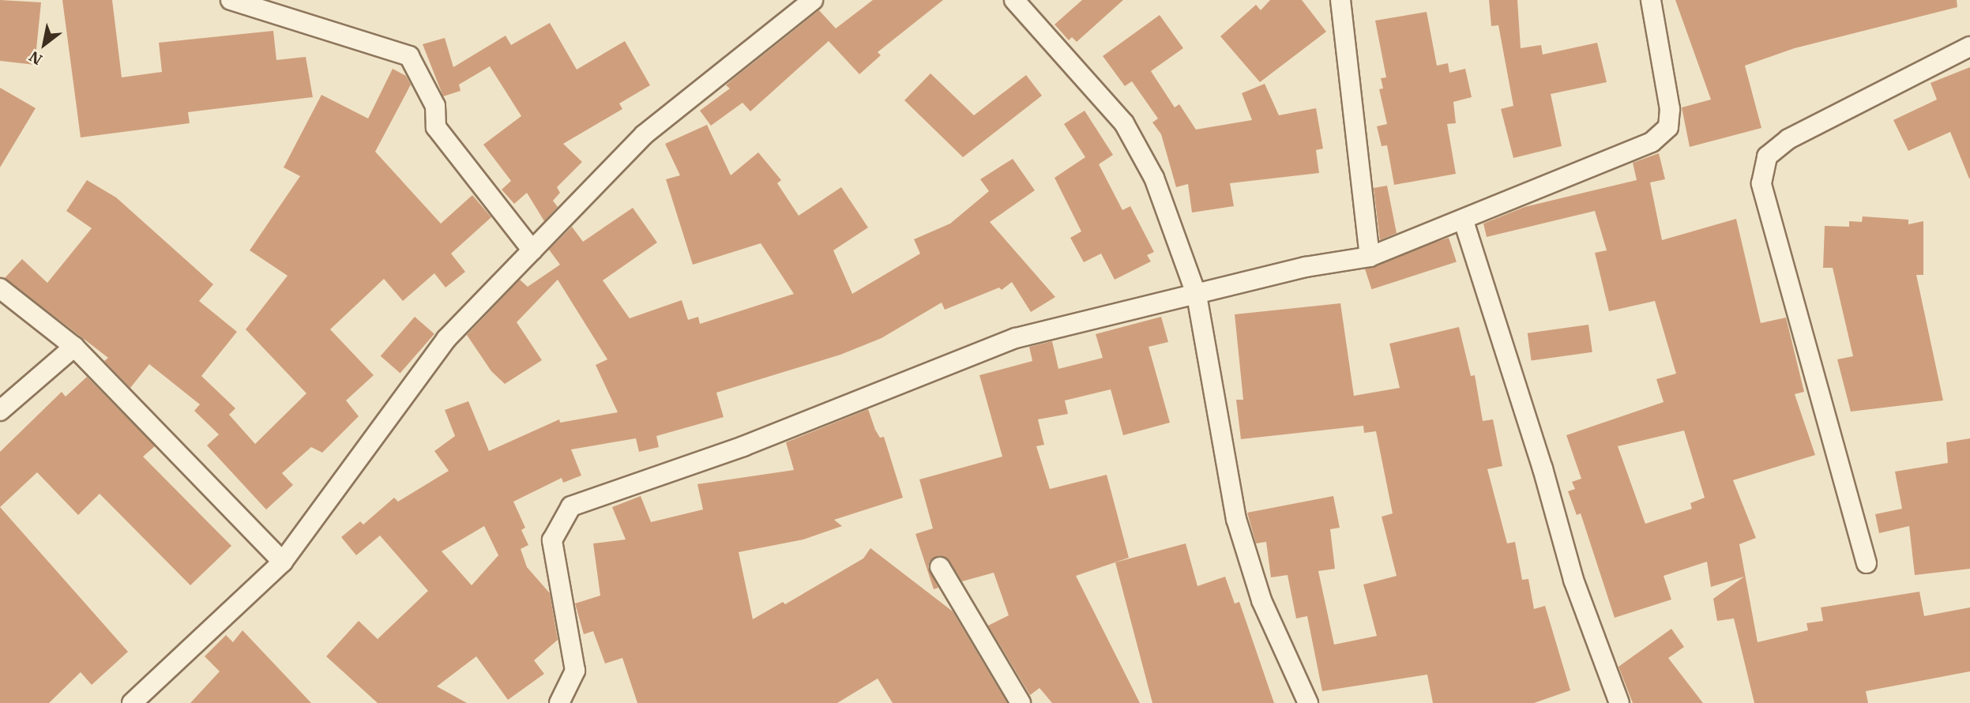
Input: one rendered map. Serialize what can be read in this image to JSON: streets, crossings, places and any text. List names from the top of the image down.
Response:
{
  "north": "bottom left"
}
